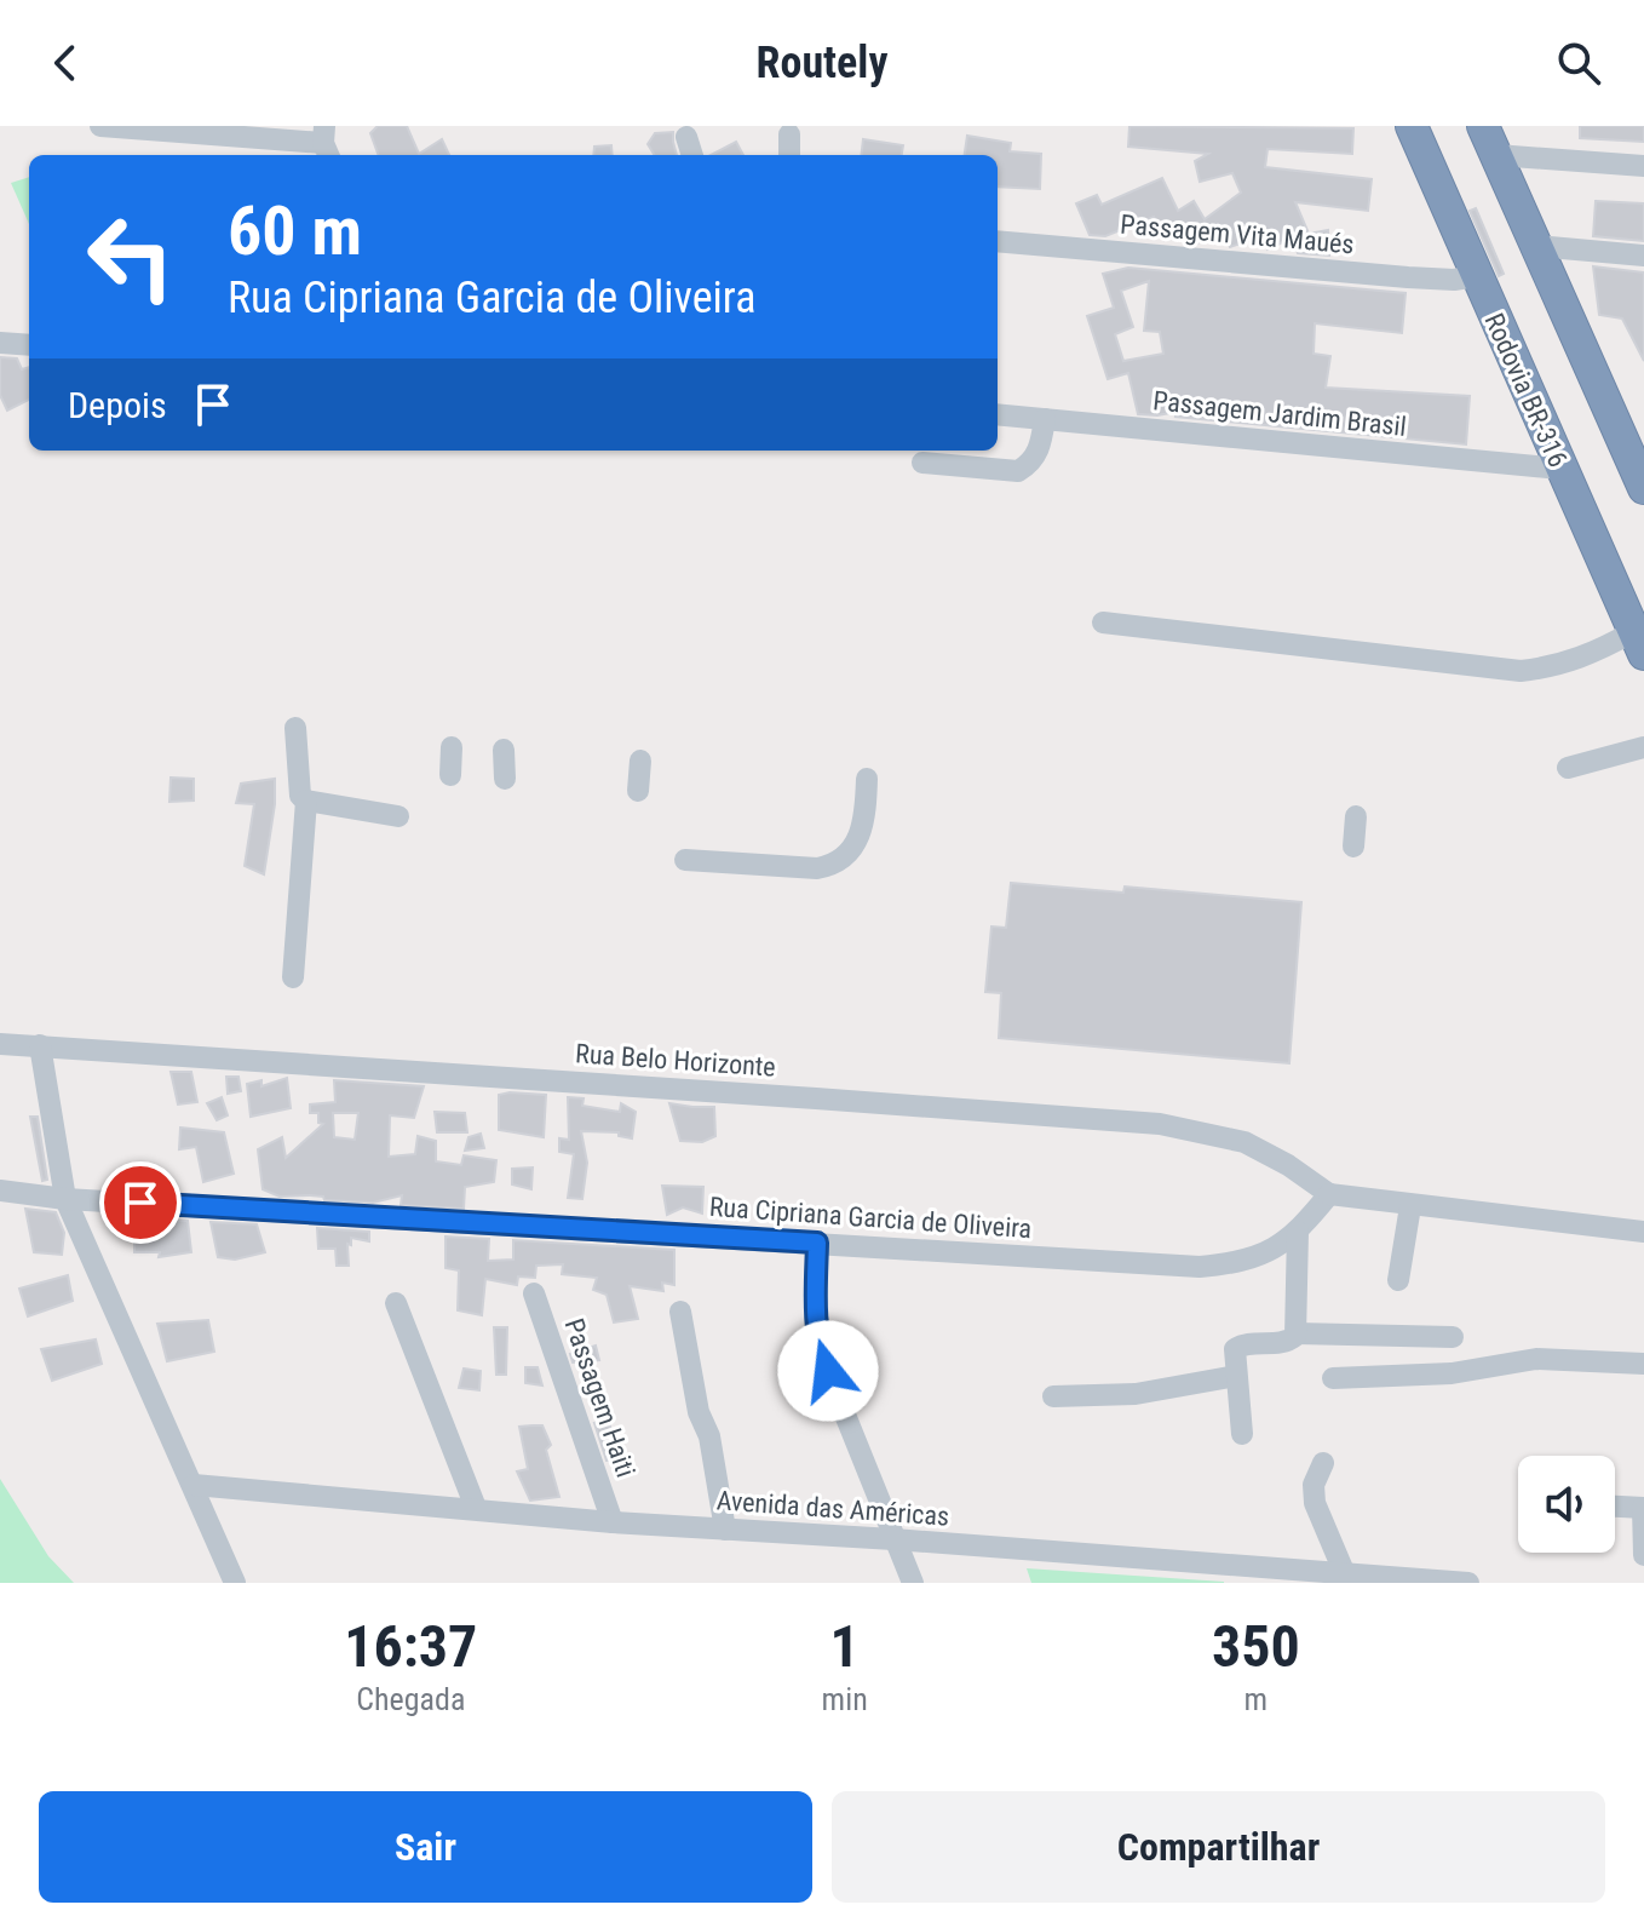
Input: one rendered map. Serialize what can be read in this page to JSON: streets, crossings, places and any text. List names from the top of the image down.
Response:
{
  "streets": {
    "highway": ["Rodovia BR-316"],
    "street": [
      "Passagem Vita Maués",
      "Passagem Jardim Brasil",
      "Rua Belo Horizonte",
      "Rua Cipriana Garcia de Oliveira",
      "Passagem Haiti",
      "Avenida das Américas"
    ]
  },
  "crossings": [
    ["Passagem Vita Maués", "Rodovia BR-316"],
    ["Rodovia BR-316", "Passagem Jardim Brasil"],
    ["Rua Belo Horizonte", "Rua Cipriana Garcia de Oliveira"],
    ["Passagem Haiti", "Avenida das Américas"]
  ],
  "page": {
    "header": "Routely",
    "turn": ["60 m", "Rua Cipriana Garcia de Oliveira"],
    "then": "Depois",
    "eta": [
      "16:37",
      "Chegada",
      "1",
      "min",
      "350",
      "m"
    ],
    "buttons": ["Sair", "Compartilhar"]
  }
}
